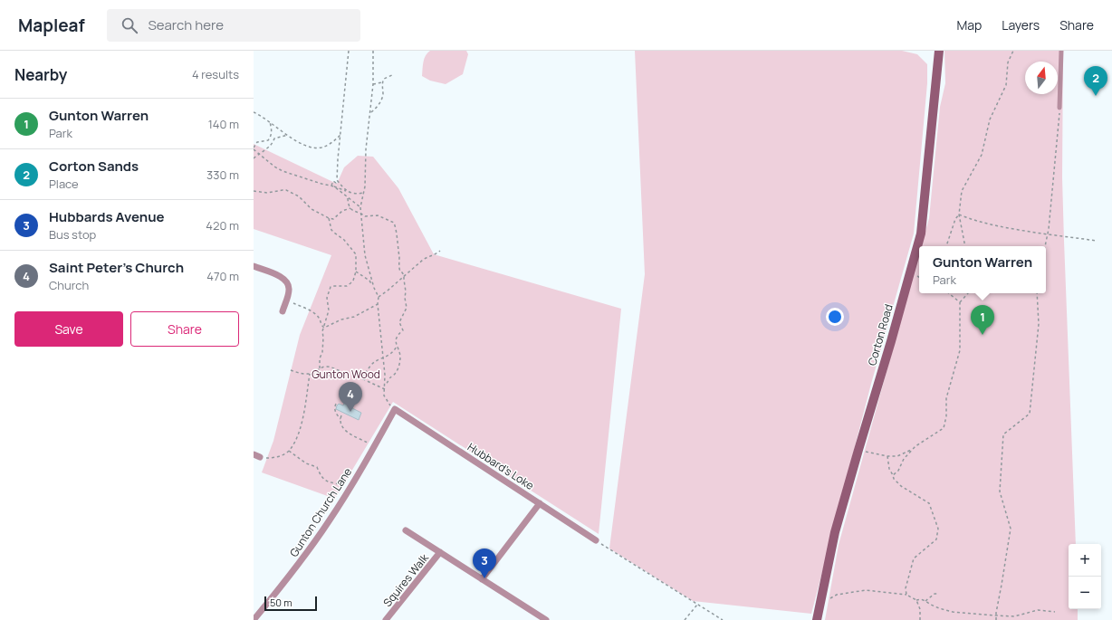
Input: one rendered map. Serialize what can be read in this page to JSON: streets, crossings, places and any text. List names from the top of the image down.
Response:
{
  "streets": {
    "main road": ["Corton Road"],
    "street": ["Hubbard's Loke", "Gunton Church Lane", "Squires Walk"]
  },
  "crossings": [
    ["Hubbard's Loke", "Gunton Church Lane"]
  ],
  "parks": ["Gunton Wood"],
  "scale_bar": "50 m",
  "north": "top",
  "page": {
    "header": "Mapleaf",
    "search": "Search here",
    "nav": ["Map", "Layers", "Share"],
    "heading": ["Nearby", "4 results"],
    "pins": [
      "2",
      "1",
      "4",
      "3"
    ],
    "list": [
      {
        "mark": "1",
        "name": "Gunton Warren",
        "note": "Park",
        "value": "140 m"
      },
      {
        "mark": "2",
        "name": "Corton Sands",
        "note": "Place",
        "value": "330 m"
      },
      {
        "mark": "3",
        "name": "Hubbards Avenue",
        "note": "Bus stop",
        "value": "420 m"
      },
      {
        "mark": "4",
        "name": "Saint Peter's Church",
        "note": "Church",
        "value": "470 m"
      }
    ],
    "popup": ["Gunton Warren", "Park"],
    "buttons": ["Save", "Share"],
    "map_buttons": ["+", "−"],
    "scale": "50 m"
  }
}
